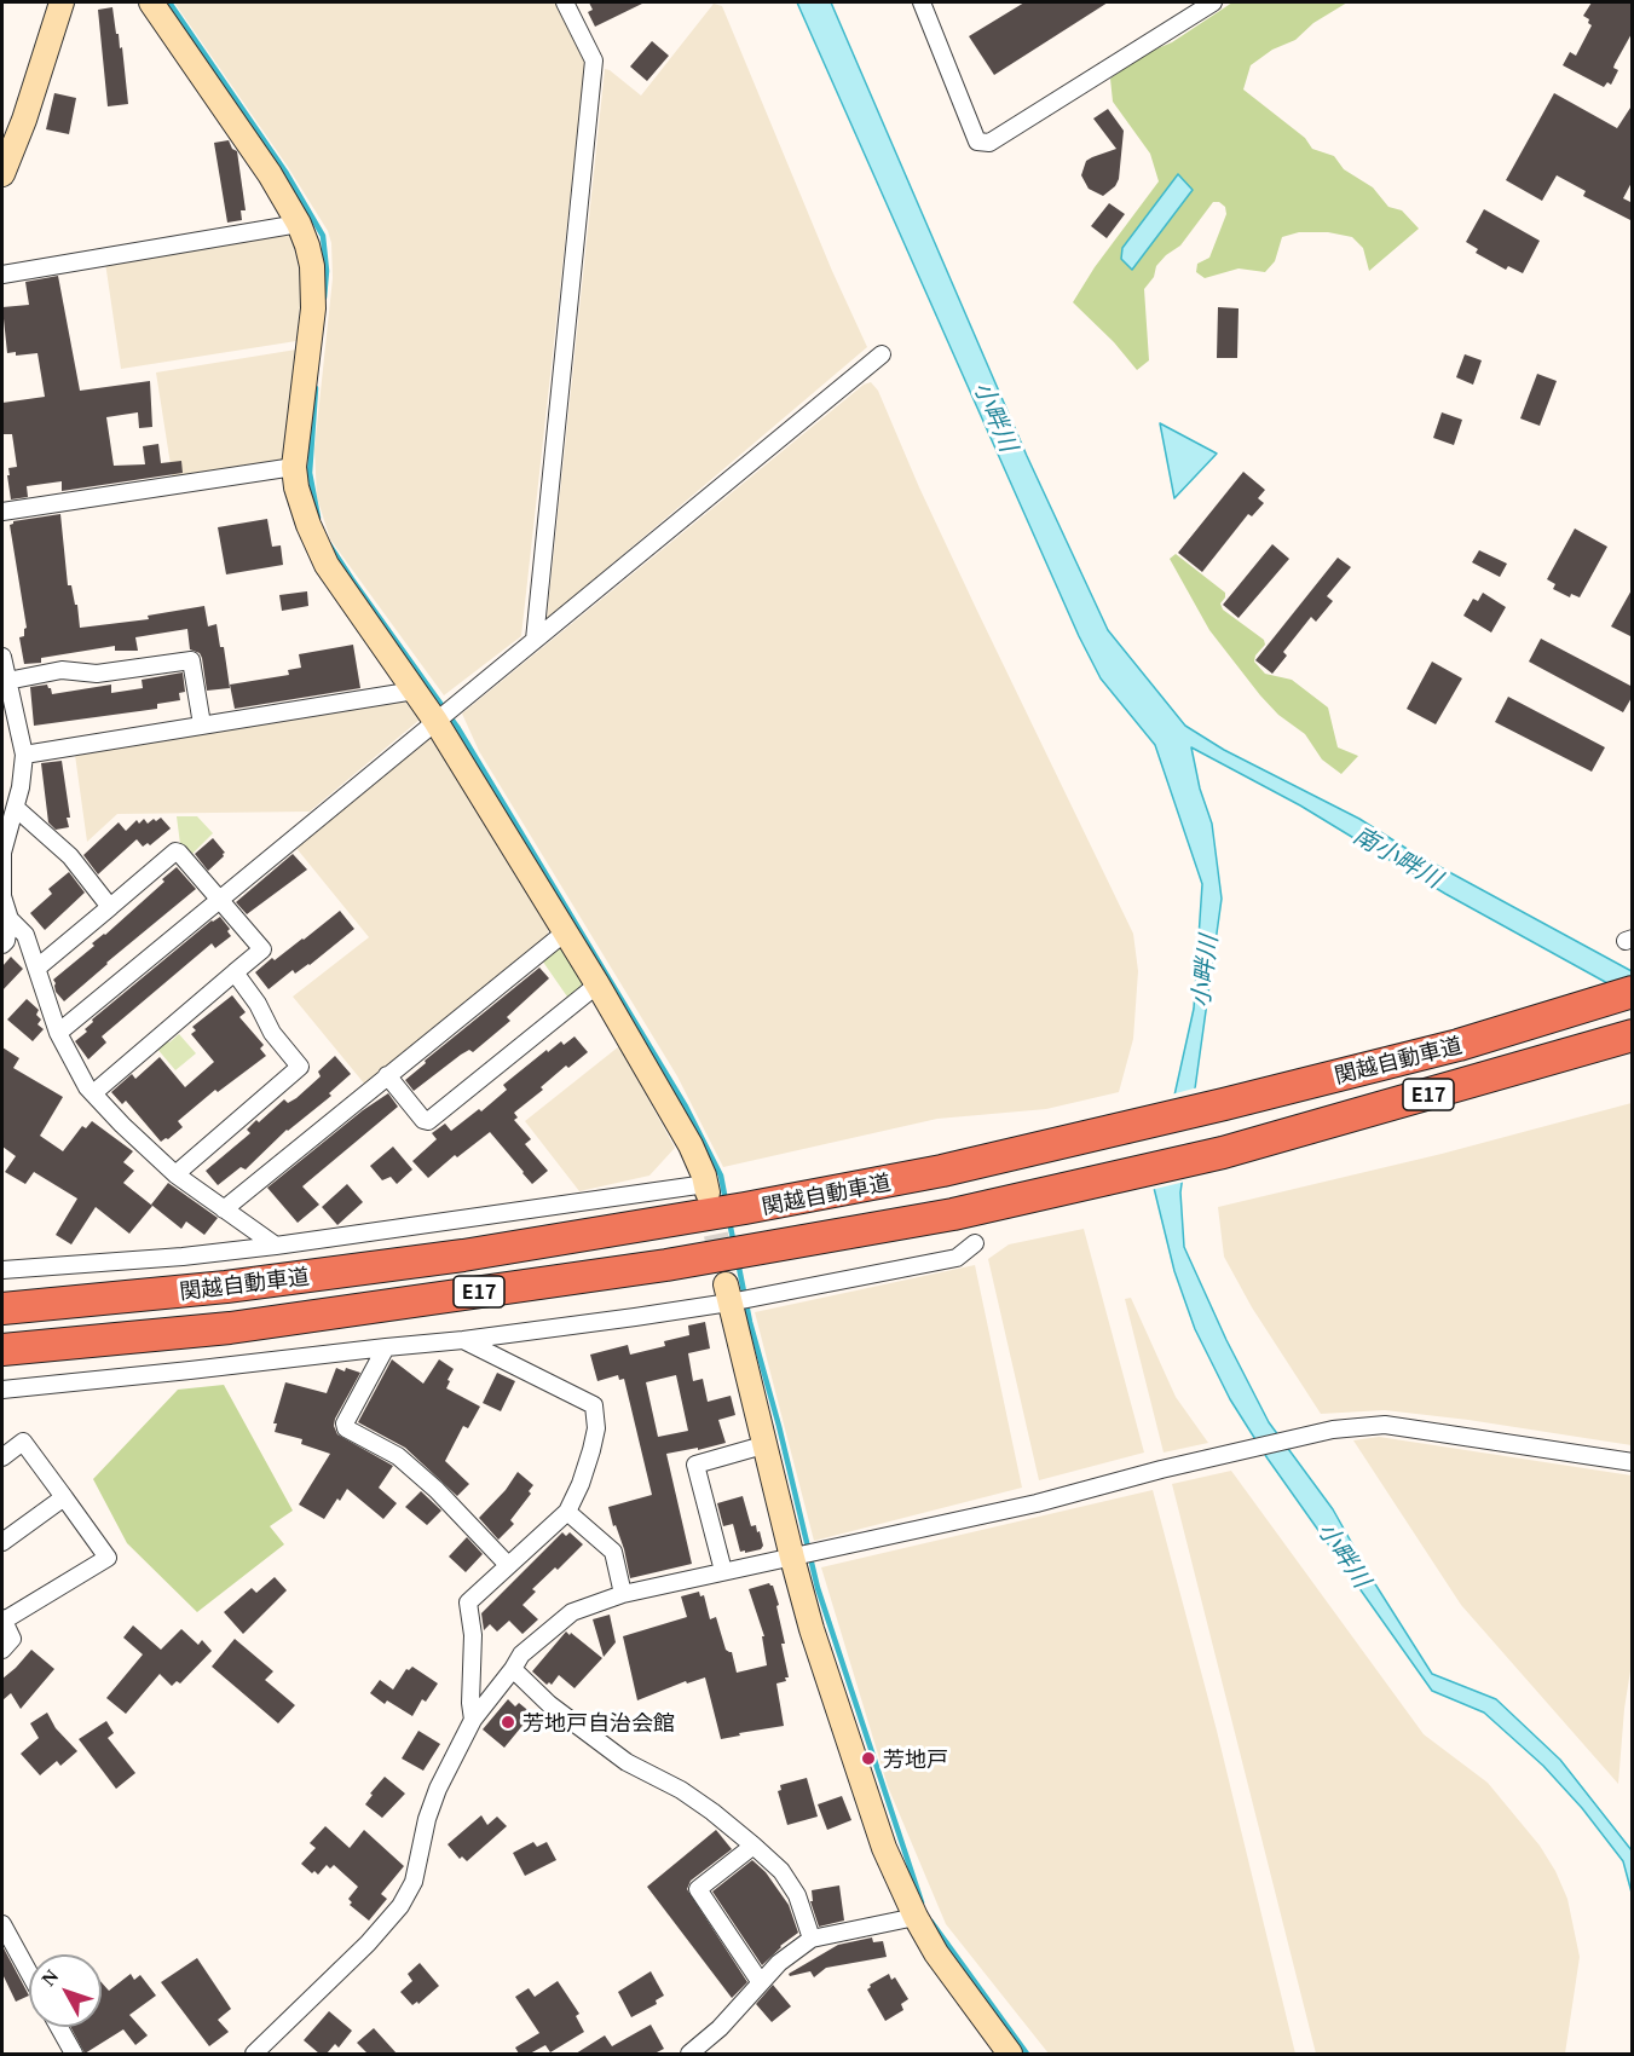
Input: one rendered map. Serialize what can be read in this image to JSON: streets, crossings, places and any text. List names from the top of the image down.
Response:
{
  "streets": {
    "highway": ["関越自動車道", "E17"]
  },
  "water": ["小畔川", "南小畔川"],
  "places": ["芳地戸自治会館", "芳地戸"],
  "north": "top left"
}
